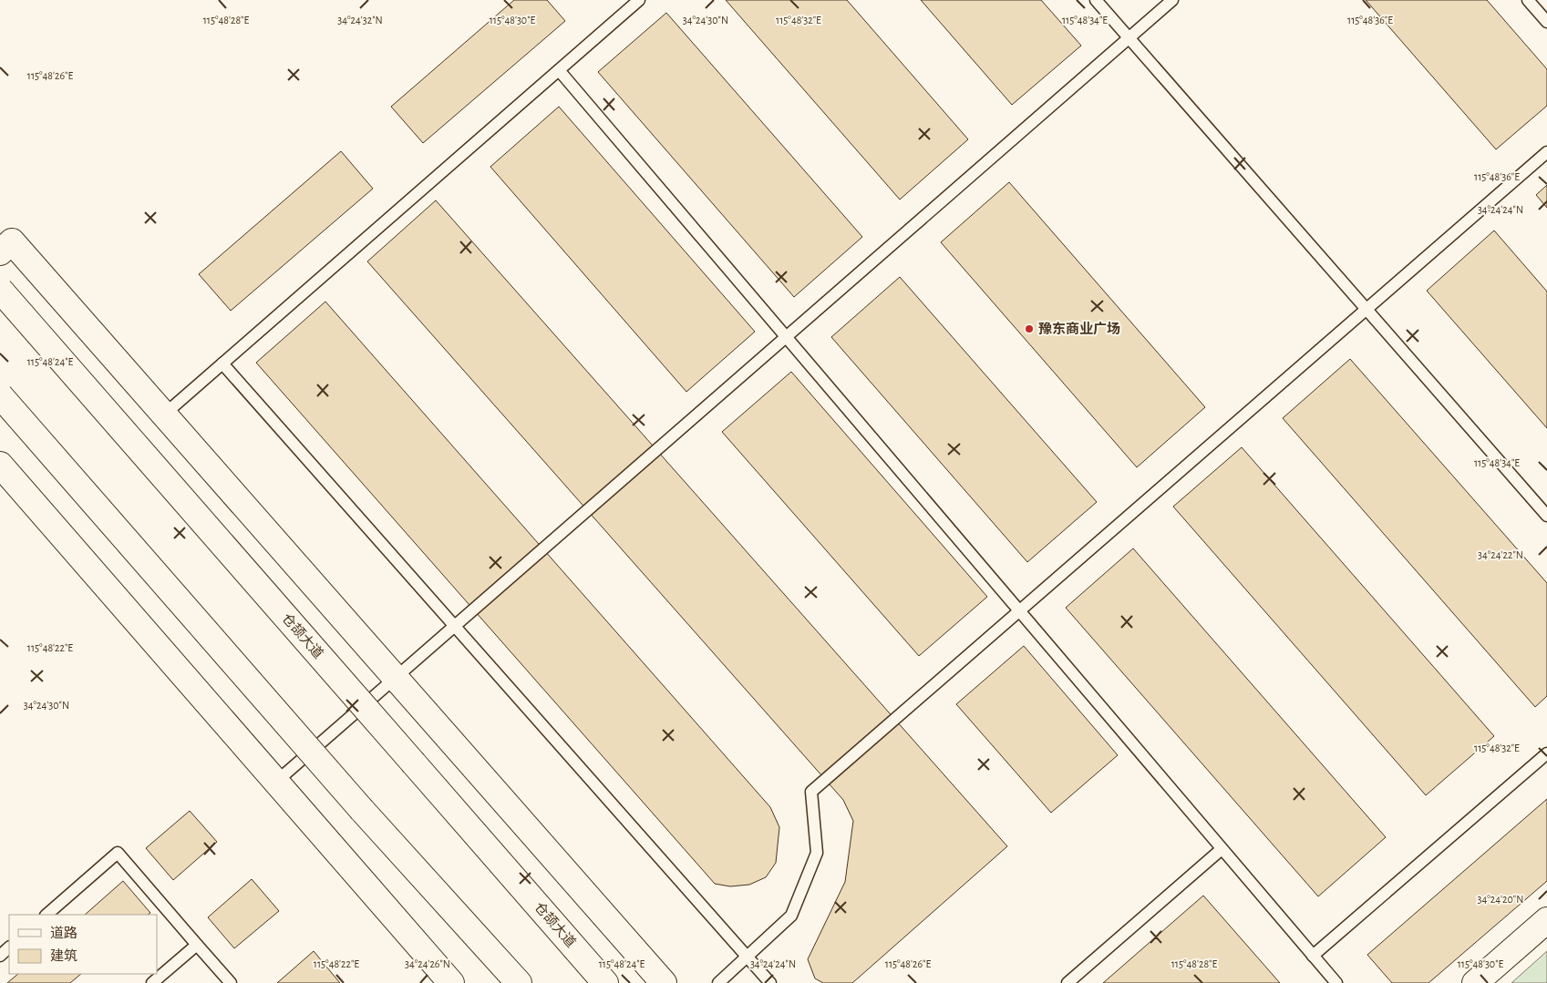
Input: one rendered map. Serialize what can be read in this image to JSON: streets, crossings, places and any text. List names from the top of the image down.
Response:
{
  "streets": {
    "main road": ["仓颉大道"]
  },
  "places": ["豫东商业广场"],
  "legend": ["道路", "建筑"],
  "coordinates": [
    "115°48'34\"E",
    "115°48'28\"E",
    "34°24'32\"N",
    "115°48'30\"E",
    "115°48'32\"E",
    "115°48'36\"E",
    "34°24'30\"N",
    "115°48'26\"E",
    "34°24'24\"N",
    "115°48'24\"E",
    "34°24'22\"N",
    "115°48'22\"E",
    "34°24'20\"N",
    "34°24'26\"N"
  ]
}
